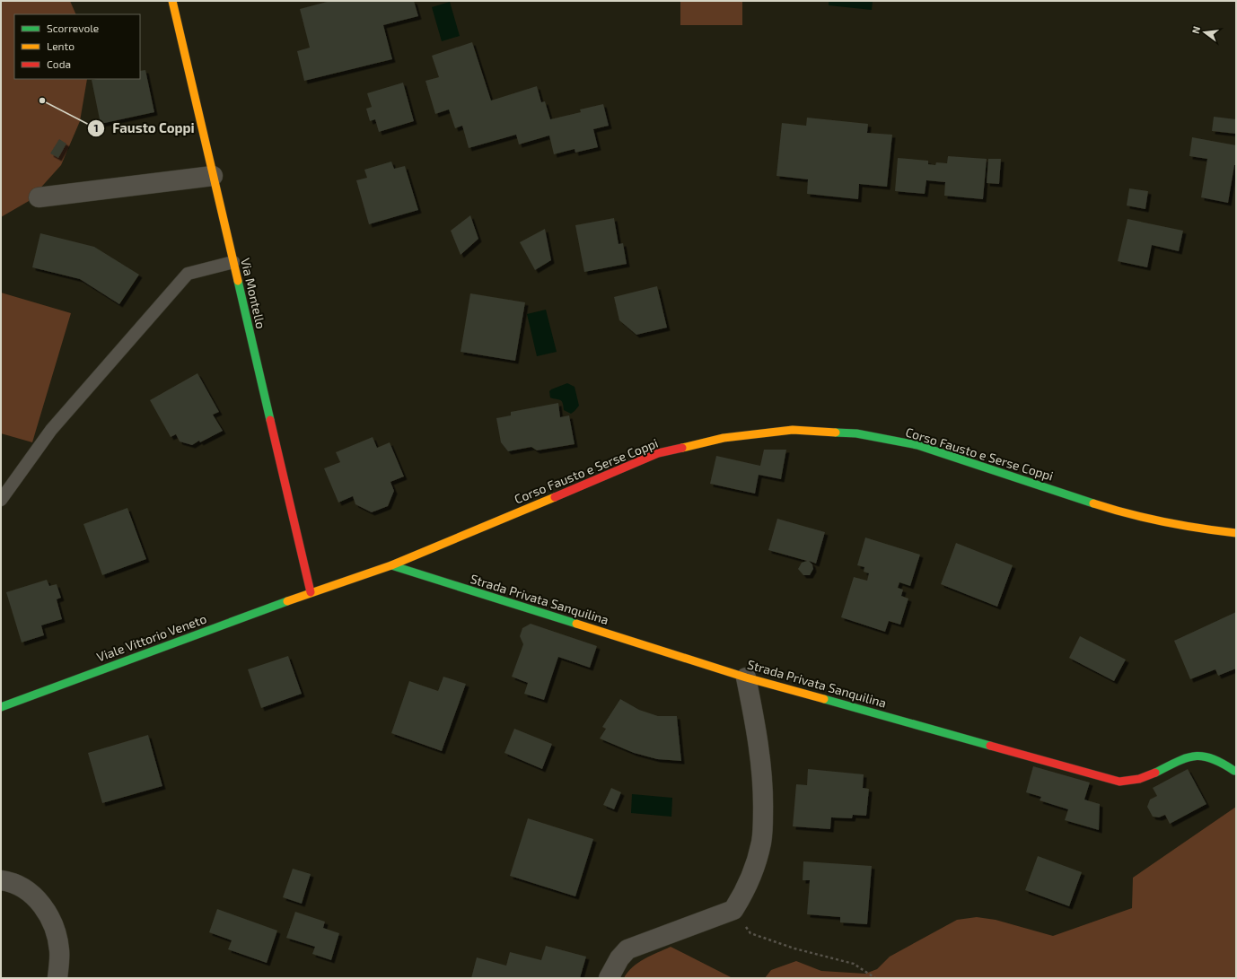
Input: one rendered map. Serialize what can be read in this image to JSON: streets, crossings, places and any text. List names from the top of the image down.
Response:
{
  "streets": {
    "street": [
      "Via Montello",
      "Corso Fausto e Serse Coppi",
      "Strada Privata Sanquilina",
      "Viale Vittorio Veneto"
    ]
  },
  "crossings": [
    ["Via Montello", "Corso Fausto e Serse Coppi"],
    ["Via Montello", "Viale Vittorio Veneto"],
    ["Corso Fausto e Serse Coppi", "Strada Privata Sanquilina"],
    ["Corso Fausto e Serse Coppi", "Viale Vittorio Veneto"]
  ],
  "places": ["Fausto Coppi"],
  "legend": ["Scorrevole", "Lento", "Coda"],
  "north": "left"
}
